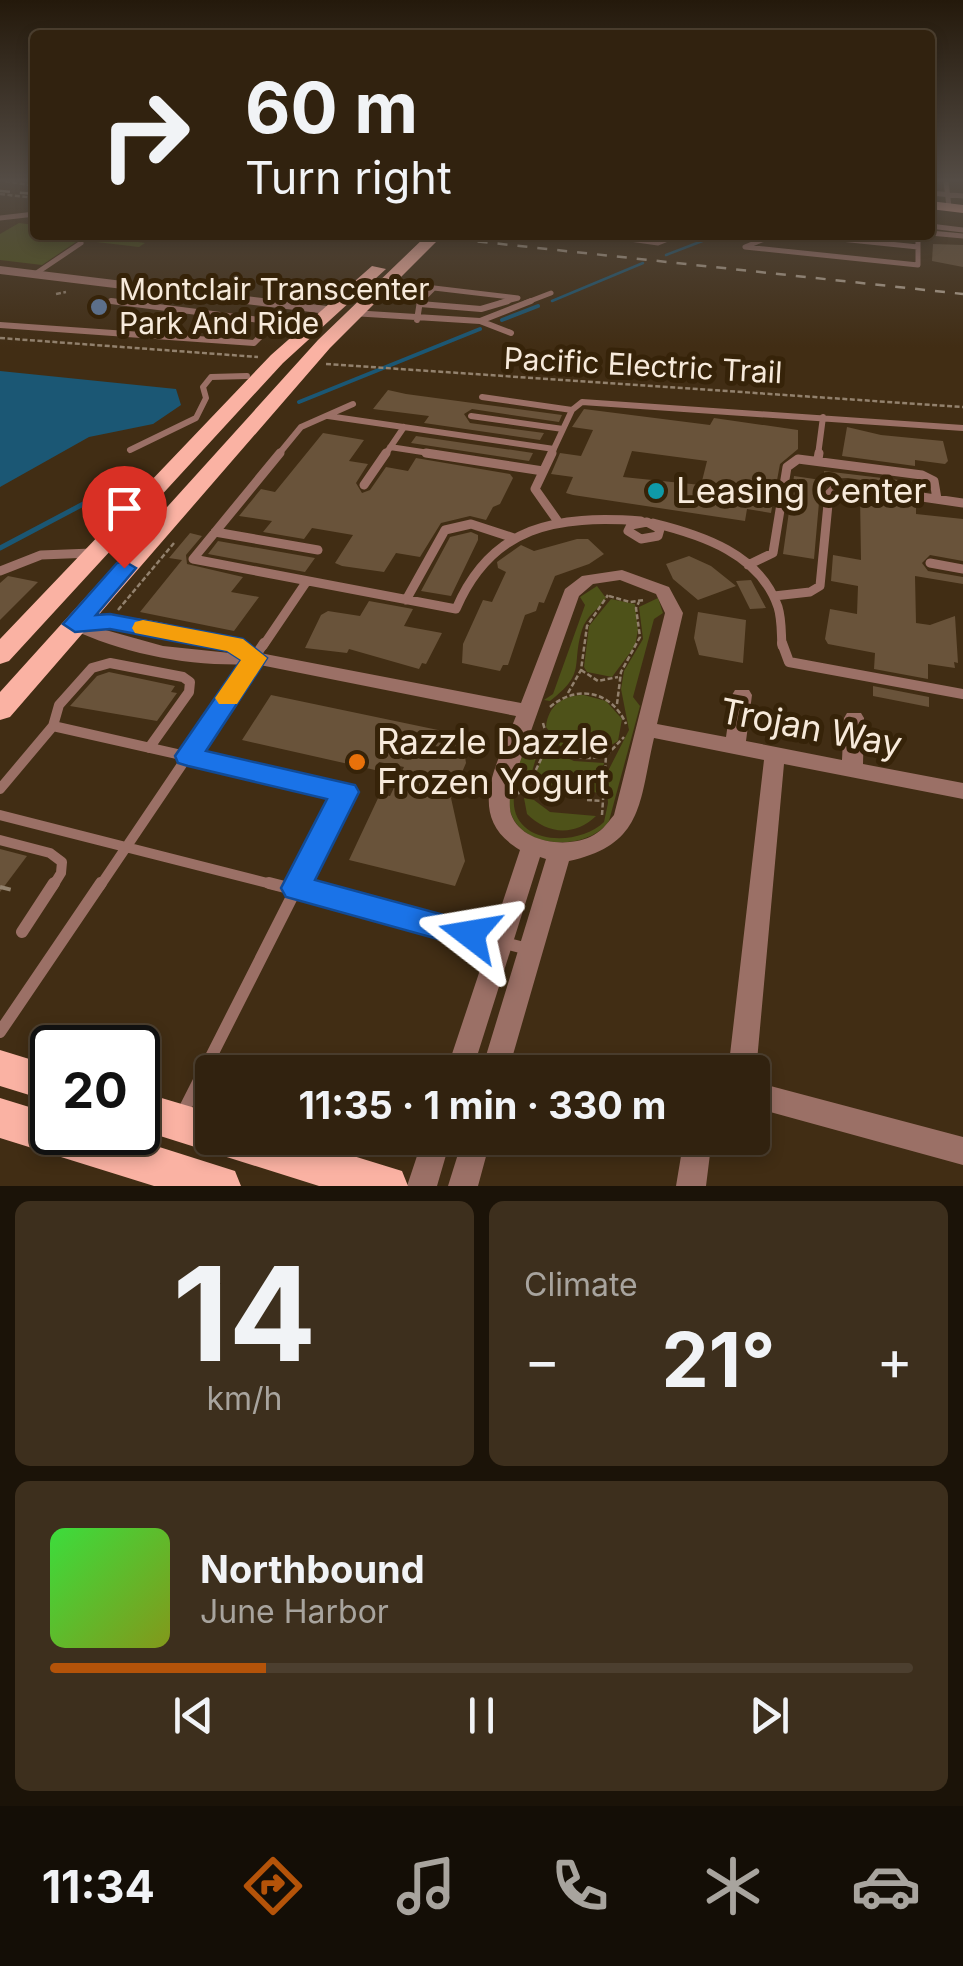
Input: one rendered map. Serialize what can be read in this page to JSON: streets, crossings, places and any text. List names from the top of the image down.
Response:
{
  "streets": {
    "street": ["Trojan Way"],
    "path": ["Pacific Electric Trail"]
  },
  "places": ["Montclair Transcenter Park And Ride", "Leasing Center", "Razzle Dazzle Frozen Yogurt"],
  "page": {
    "turn": ["60 m", "Turn right"],
    "limit": "20",
    "trip": "11:35 · 1 min · 330 m",
    "tile": [
      ["14", "km/h"],
      "Climate"
    ],
    "heat": ["−", "21°", "+"],
    "song": ["Northbound", "June Harbor"],
    "tabs": "11:34"
  }
}
